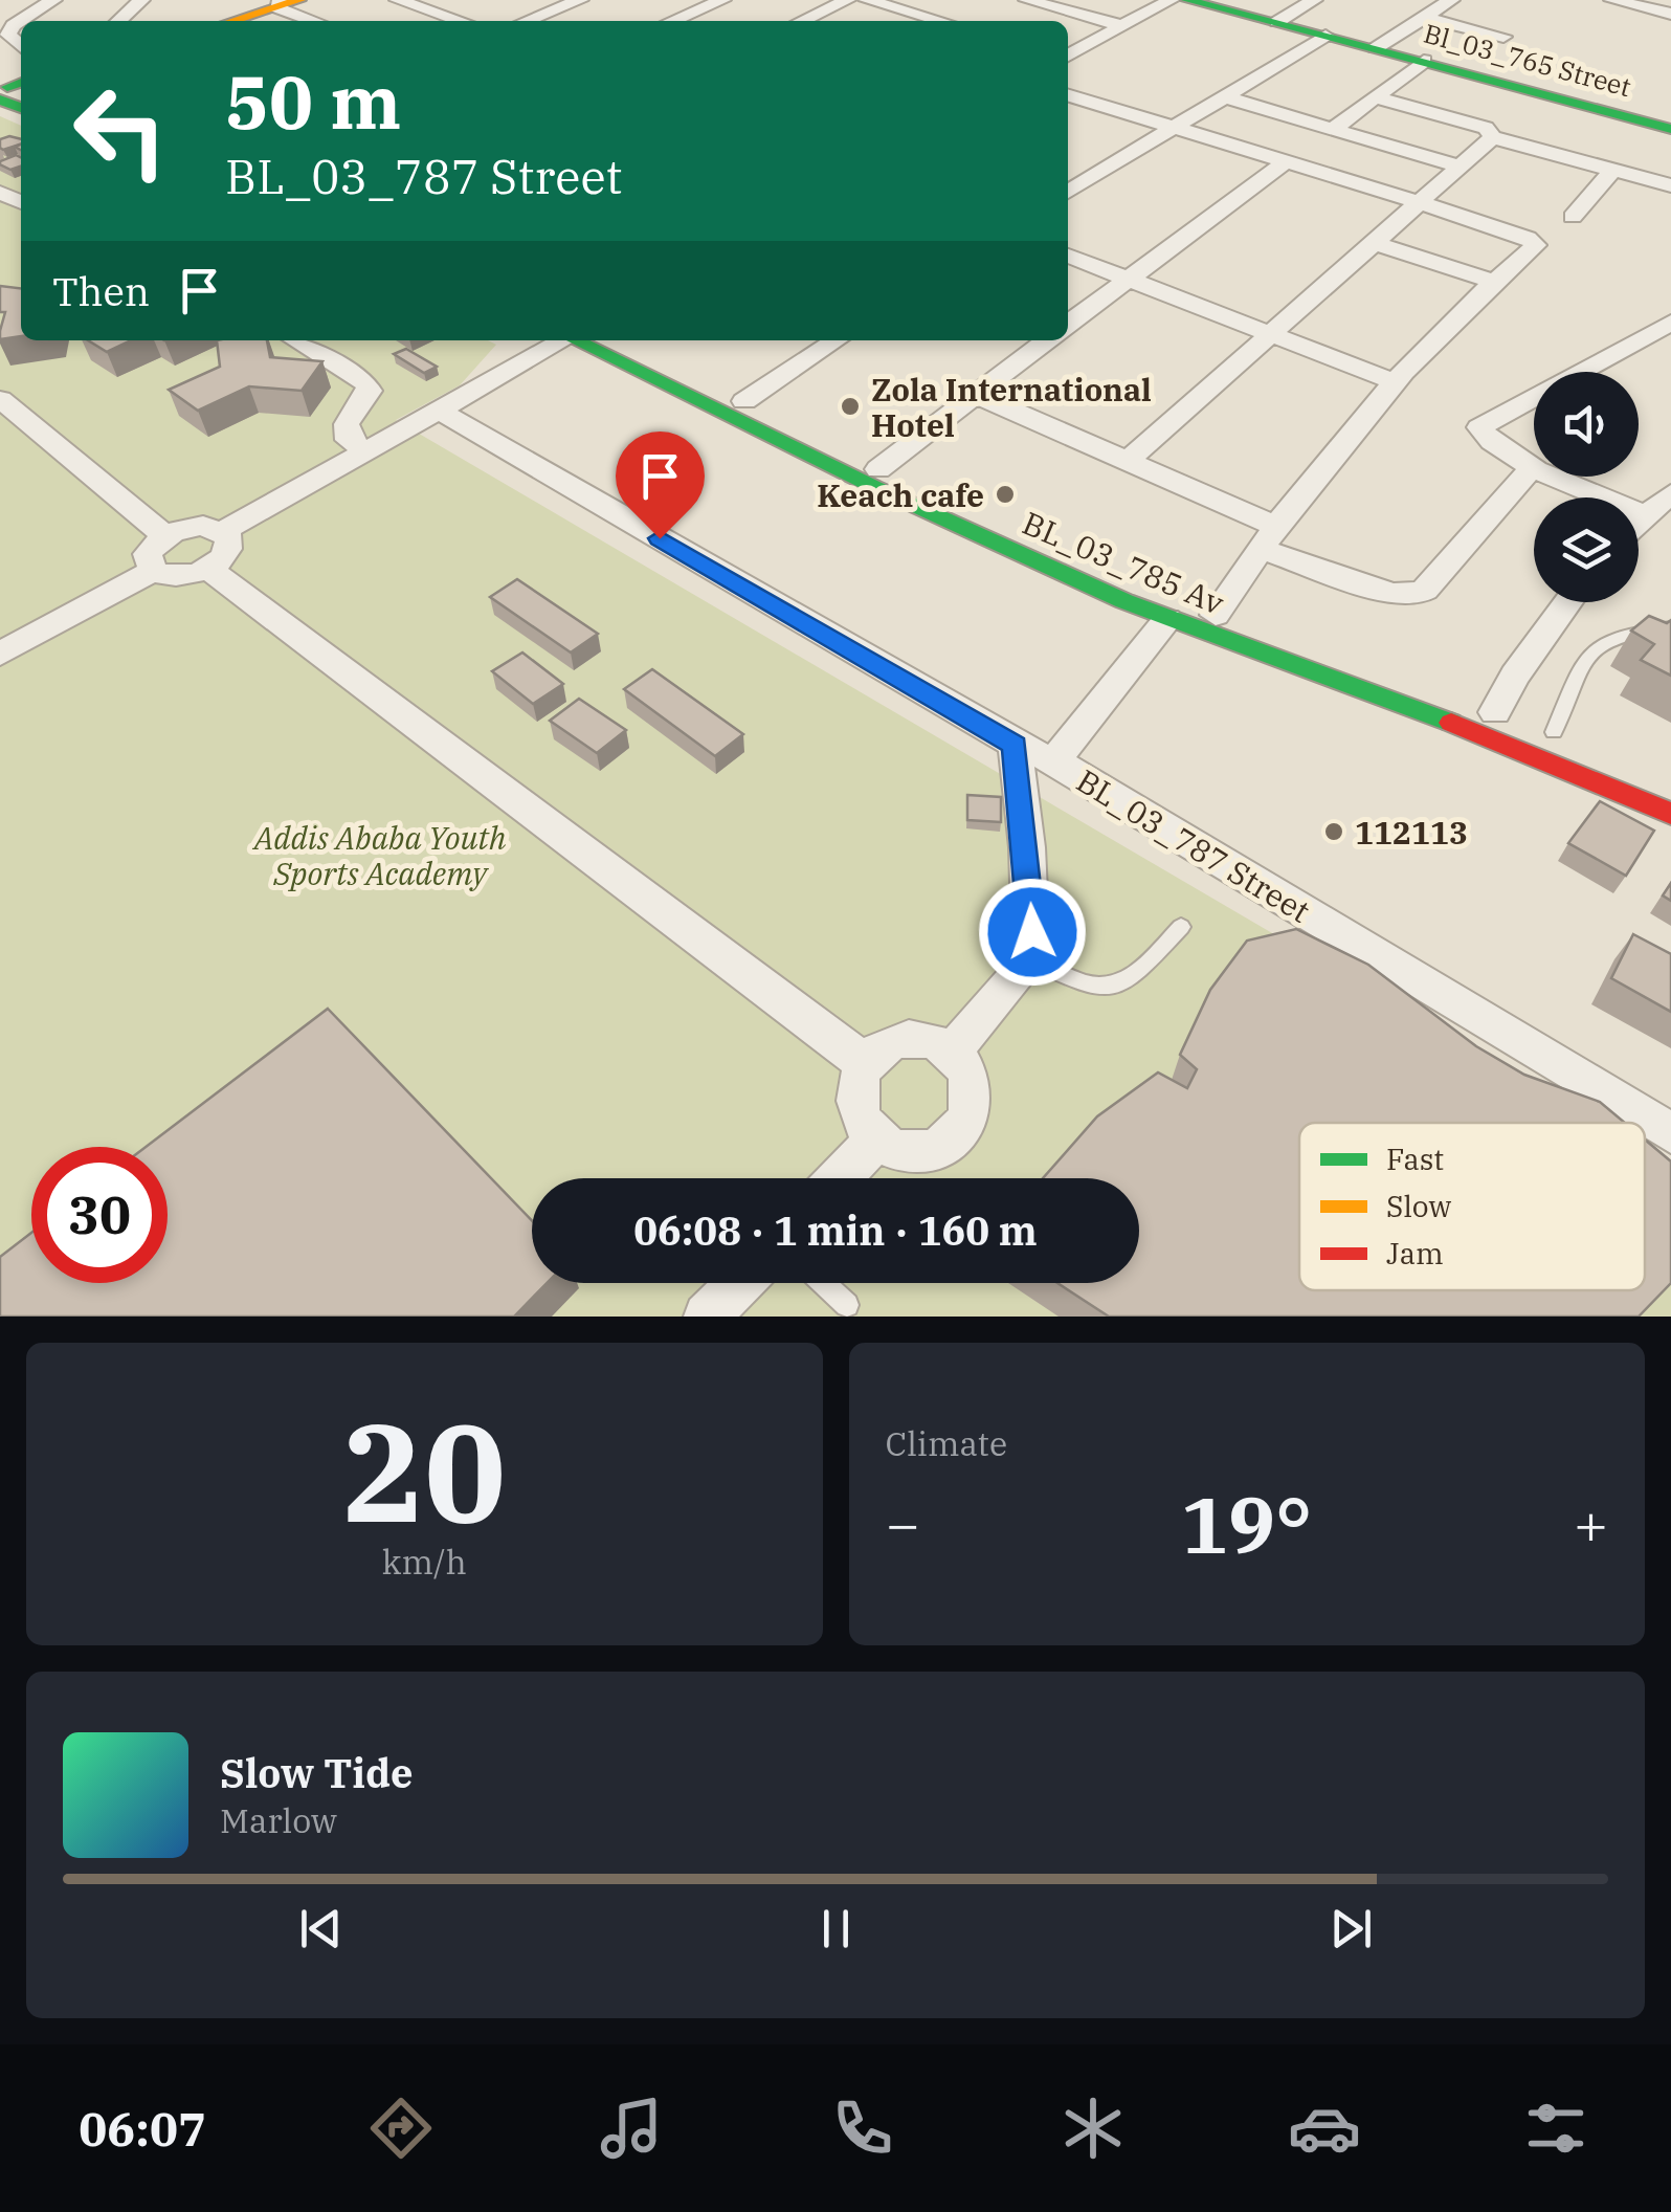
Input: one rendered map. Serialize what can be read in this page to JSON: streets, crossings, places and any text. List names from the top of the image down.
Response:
{
  "streets": {
    "main road": ["Bl_03_765 Street", "BL_03_785 Av"],
    "street": ["BL_03_787 Street"]
  },
  "parks": ["Addis Ababa Youth Sports Academy"],
  "places": ["Zola International Hotel", "Keach cafe", "112113"],
  "legend": ["Fast", "Slow", "Jam"],
  "page": {
    "turn": ["50 m", "BL_03_787 Street"],
    "then": "Then",
    "limit": "30",
    "trip": "06:08 · 1 min · 160 m",
    "tile": [
      ["20", "km/h"],
      "Climate"
    ],
    "heat": ["−", "19°", "+"],
    "song": ["Slow Tide", "Marlow"],
    "tabs": "06:07"
  }
}
